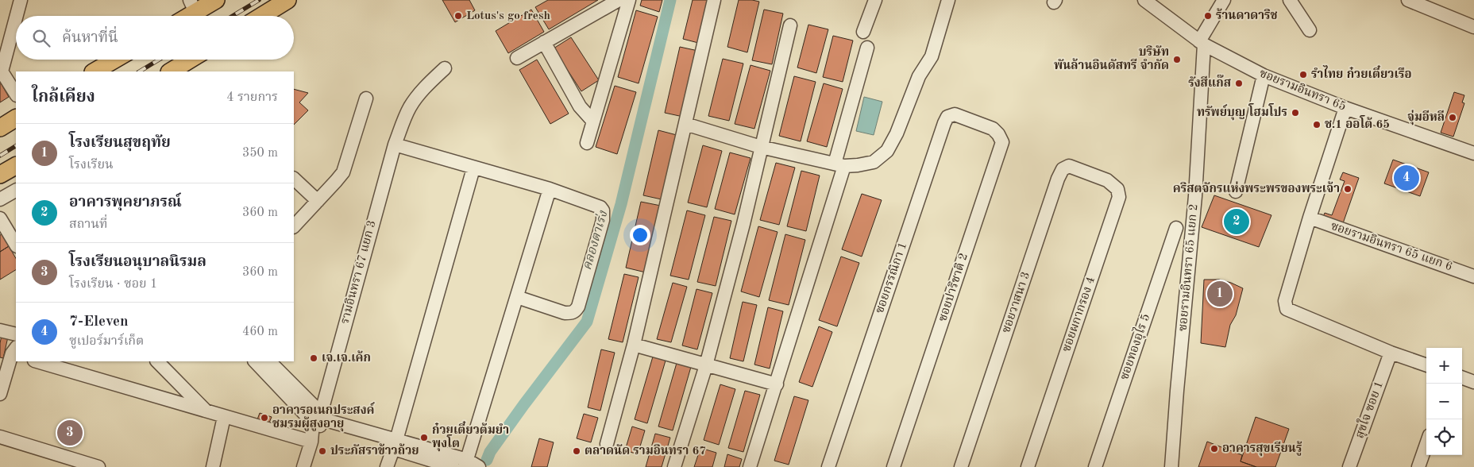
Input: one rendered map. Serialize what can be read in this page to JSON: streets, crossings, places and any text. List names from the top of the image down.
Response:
{
  "streets": {
    "street": [
      "ซอยรามอินทรา 65",
      "ซอยรามอินทรา 65 แยก 6",
      "ซอยรามอินทรา 65 แยก 2",
      "รามอินทรา 67 แยก 3",
      "ซอยกรรณิกา 1",
      "ซอยปาริชาติ 2",
      "ซอยวาสนา 3",
      "ซอยผกากรอง 4",
      "ซอยทองอุไร 5",
      "สุขใจ ซอย 1"
    ]
  },
  "crossings": [
    ["ซอยรามอินทรา 65", "ซอยรามอินทรา 65 แยก 2"],
    ["ซอยกรรณิกา 1", "ซอยปาริชาติ 2"],
    ["ซอยวาสนา 3", "ซอยผกากรอง 4"]
  ],
  "water": ["คลองตาเร่ง"],
  "places": [
    "Lotus's go fresh",
    "ร้านดาดาริช",
    "บริษัท พันล้านอินดัสทรี จำกัด",
    "รำไทย ก๋วยเตี๋ยวเรือ",
    "รังสีแก๊ส",
    "ทรัพย์บุญ โฮมโปร",
    "จุ่มอีหลี",
    "ช.1 ออโต้ 65",
    "คริสตจักรแห่งพระพรของพระเจ้า",
    "เจ.เจ.เค้ก",
    "อาคารอเนกประสงค์ ชมรมผู้สูงอายุ",
    "ก๋วยเตี๋ยวต้มยำ พุงโต",
    "อาคารสุขเรียนรู้",
    "ประภัสราข้าวถ้วย",
    "ตลาดนัด รามอินทรา 67"
  ],
  "page": {
    "search": "ค้นหาที่นี่",
    "heading": ["ใกล้เคียง", "4 รายการ"],
    "list": [
      {
        "mark": "1",
        "name": "โรงเรียนสุขฤทัย",
        "note": "โรงเรียน",
        "value": "350 m"
      },
      {
        "mark": "2",
        "name": "อาคารพุคยาภรณ์",
        "note": "สถานที่",
        "value": "360 m"
      },
      {
        "mark": "3",
        "name": "โรงเรียนอนุบาลนิรมล",
        "note": "โรงเรียน · ซอย 1",
        "value": "360 m"
      },
      {
        "mark": "4",
        "name": "7-Eleven",
        "note": "ซูเปอร์มาร์เก็ต",
        "value": "460 m"
      }
    ],
    "pins": [
      "4",
      "2",
      "1",
      "3"
    ],
    "map_buttons": ["+", "−"]
  }
}
